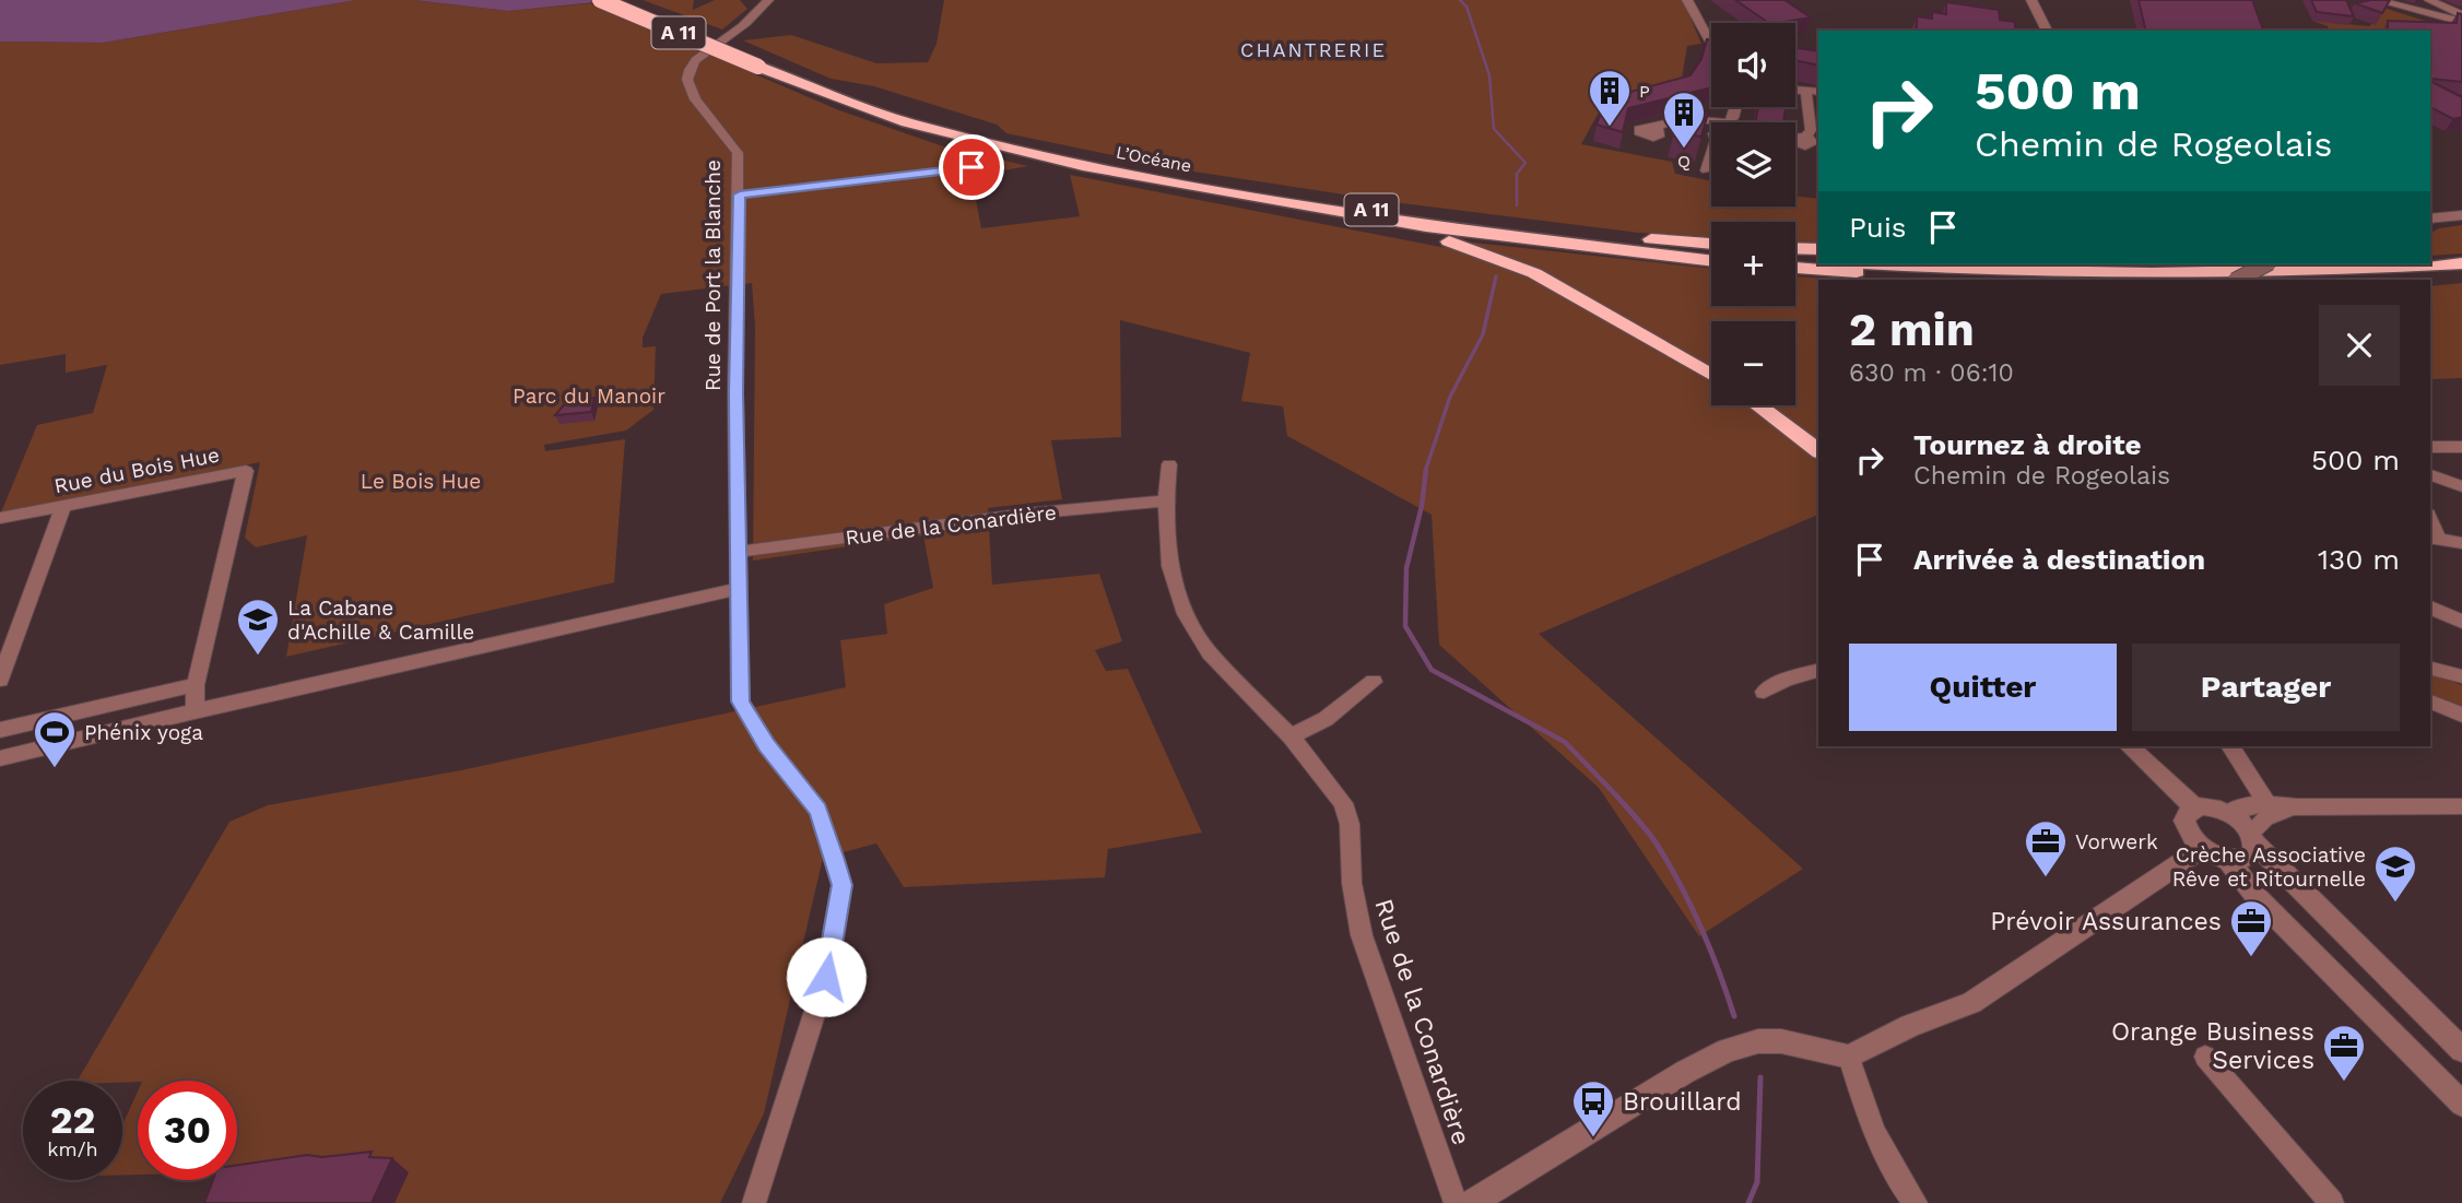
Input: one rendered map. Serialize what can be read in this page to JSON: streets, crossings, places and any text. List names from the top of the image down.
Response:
{
  "streets": {
    "highway": ["A 11", "L’Océane"],
    "street": ["Rue de Port la Blanche", "Rue du Bois Hue", "Rue de la Conardière"]
  },
  "crossings": [
    ["Rue de Port la Blanche", "Rue de la Conardière"]
  ],
  "districts": ["CHANTRERIE"],
  "parks": ["Parc du Manoir", "Le Bois Hue"],
  "places": {
    "building": ["P", "Q"],
    "school or university": ["La Cabane d'Achille & Camille", "Crèche Associative Rêve et Ritournelle"],
    "sports": ["Phénix yoga"],
    "office": ["Vorwerk", "Prévoir Assurances", "Orange Business Services"],
    "bus stop": ["Brouillard"]
  },
  "page": {
    "map_buttons": ["+", "−"],
    "turn": ["500 m", "Chemin de Rogeolais"],
    "then": "Puis",
    "heading": ["2 min", "630 m · 06:10"],
    "list": [
      {
        "name": "Tournez à droite",
        "note": "Chemin de Rogeolais",
        "value": "500 m"
      },
      {
        "name": "Arrivée à destination",
        "value": "130 m"
      }
    ],
    "buttons": ["Quitter", "Partager"],
    "speed": "22 km/h",
    "limit": "30"
  }
}
